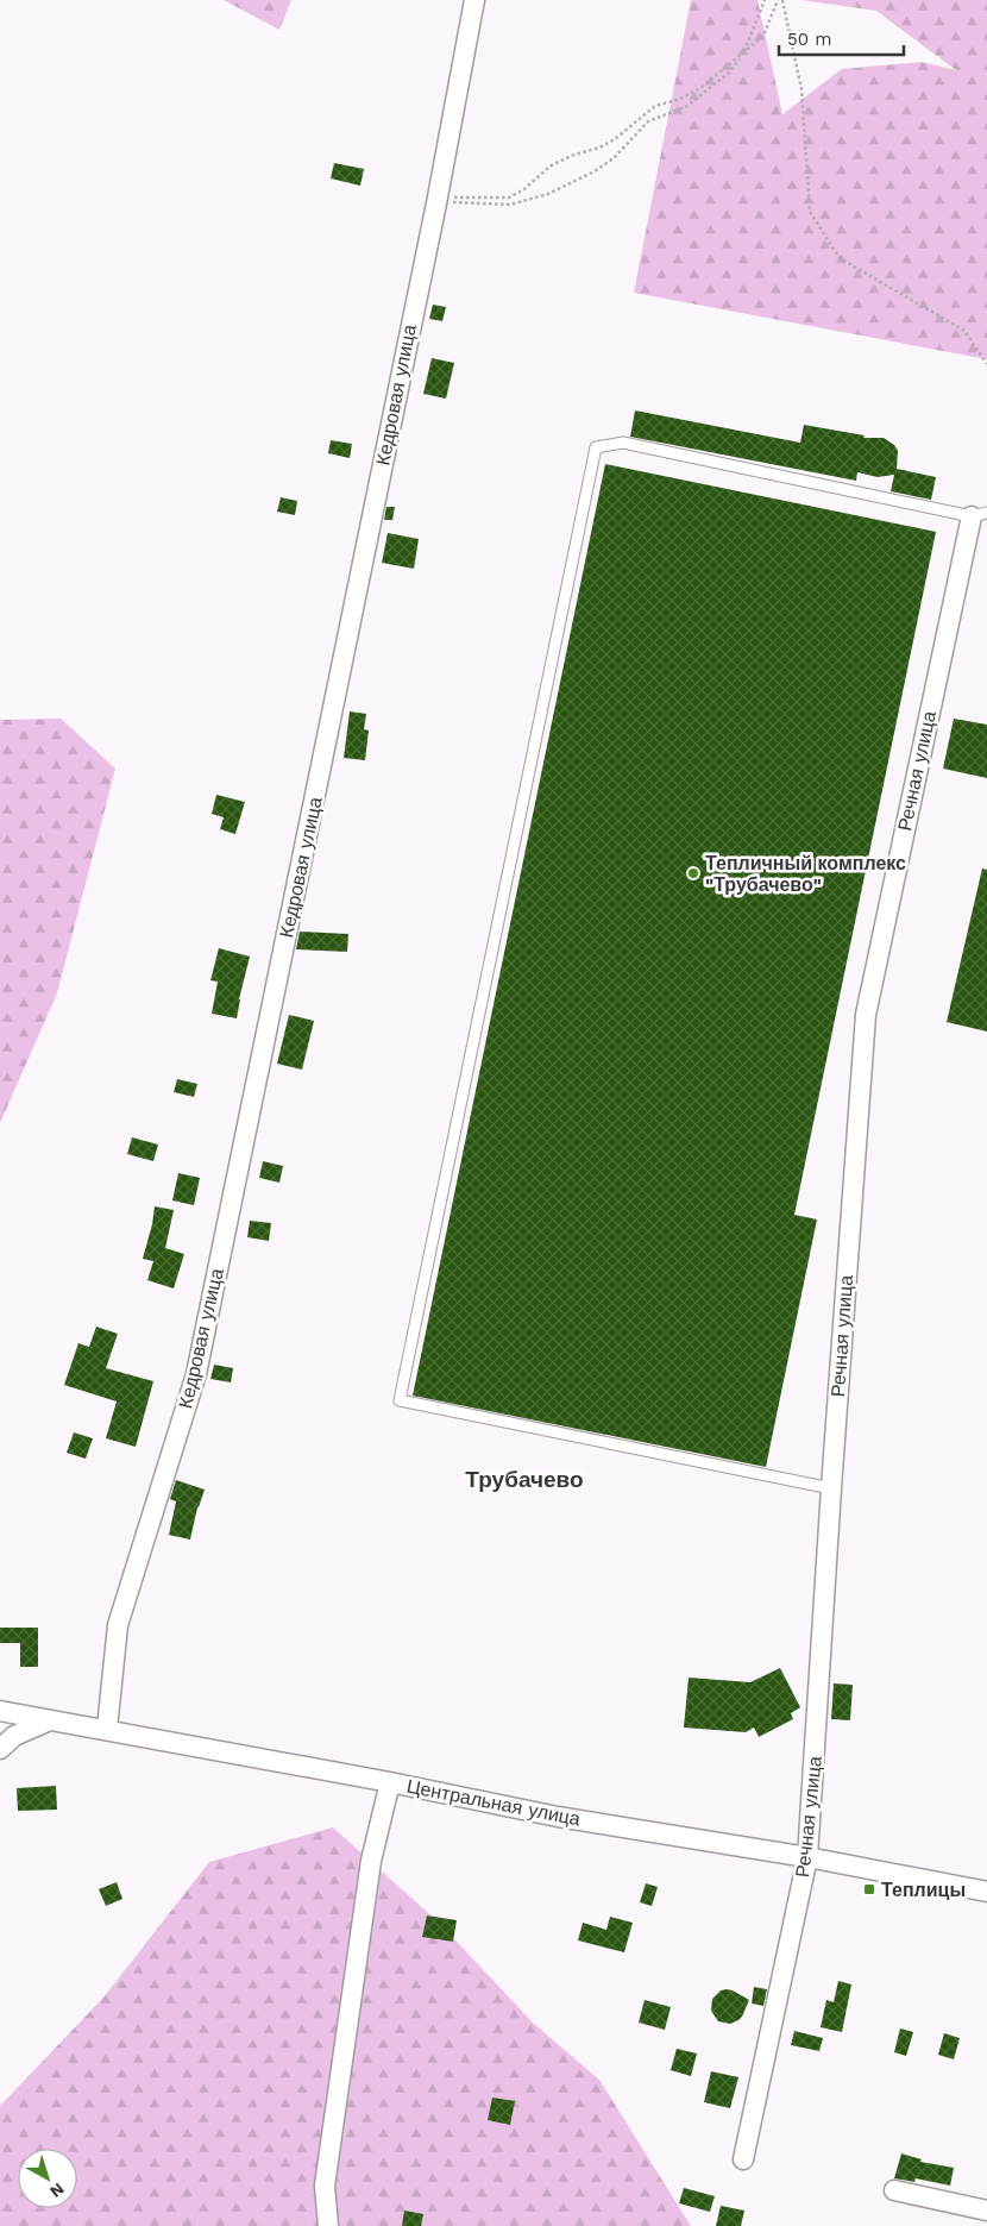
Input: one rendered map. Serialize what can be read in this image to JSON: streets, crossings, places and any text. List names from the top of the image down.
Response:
{
  "streets": {
    "street": ["Кедровая улица", "Речная улица", "Центральная улица"]
  },
  "crossings": [
    ["Кедровая улица", "Центральная улица"],
    ["Речная улица", "Центральная улица"]
  ],
  "districts": ["Трубачево"],
  "places": {
    "other": ["Тепличный комплекс \"Трубачево\""],
    "transit": ["Теплицы"]
  },
  "scale_bar": "50 m",
  "north": "bottom right"
}
